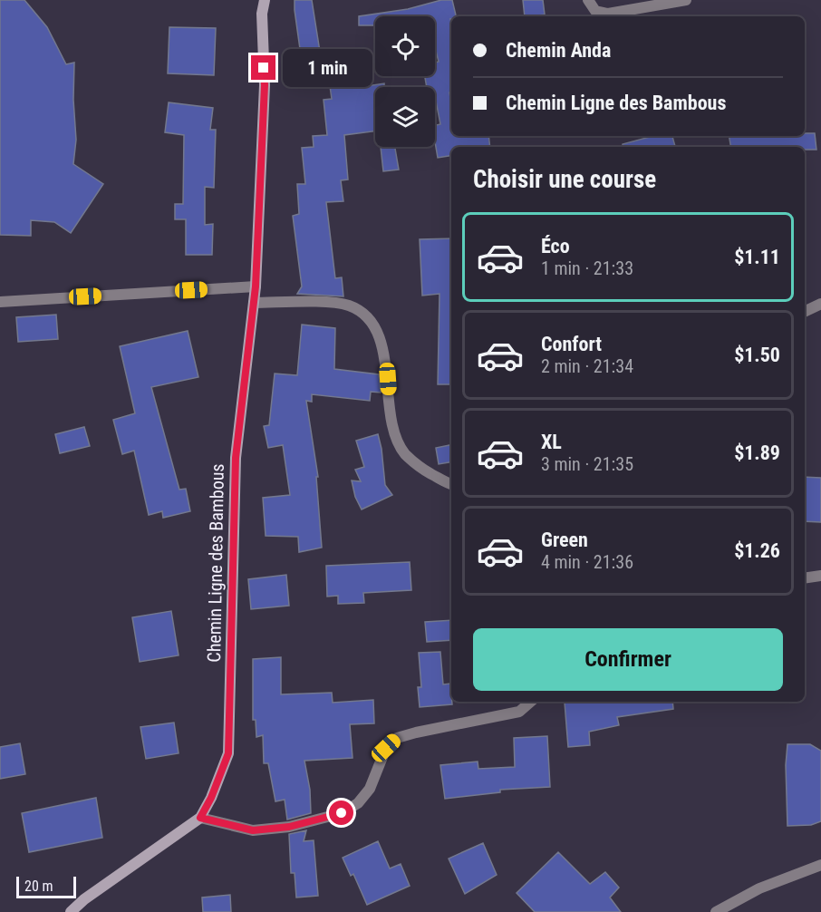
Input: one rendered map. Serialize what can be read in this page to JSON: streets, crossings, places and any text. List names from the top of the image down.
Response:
{
  "streets": {
    "main road": ["Chemin Ligne des Bambous"]
  },
  "scale_bar": "20 m",
  "page": {
    "banner": ["Chemin Anda", "Chemin Ligne des Bambous"],
    "bubble": "1 min",
    "heading": "Choisir une course",
    "list": [
      {
        "name": "Éco",
        "note": "1 min · 21:33",
        "value": "$1.11"
      },
      {
        "name": "Confort",
        "note": "2 min · 21:34",
        "value": "$1.50"
      },
      {
        "name": "XL",
        "note": "3 min · 21:35",
        "value": "$1.89"
      },
      {
        "name": "Green",
        "note": "4 min · 21:36",
        "value": "$1.26"
      }
    ],
    "buttons": "Confirmer",
    "scale": "20 m"
  }
}
